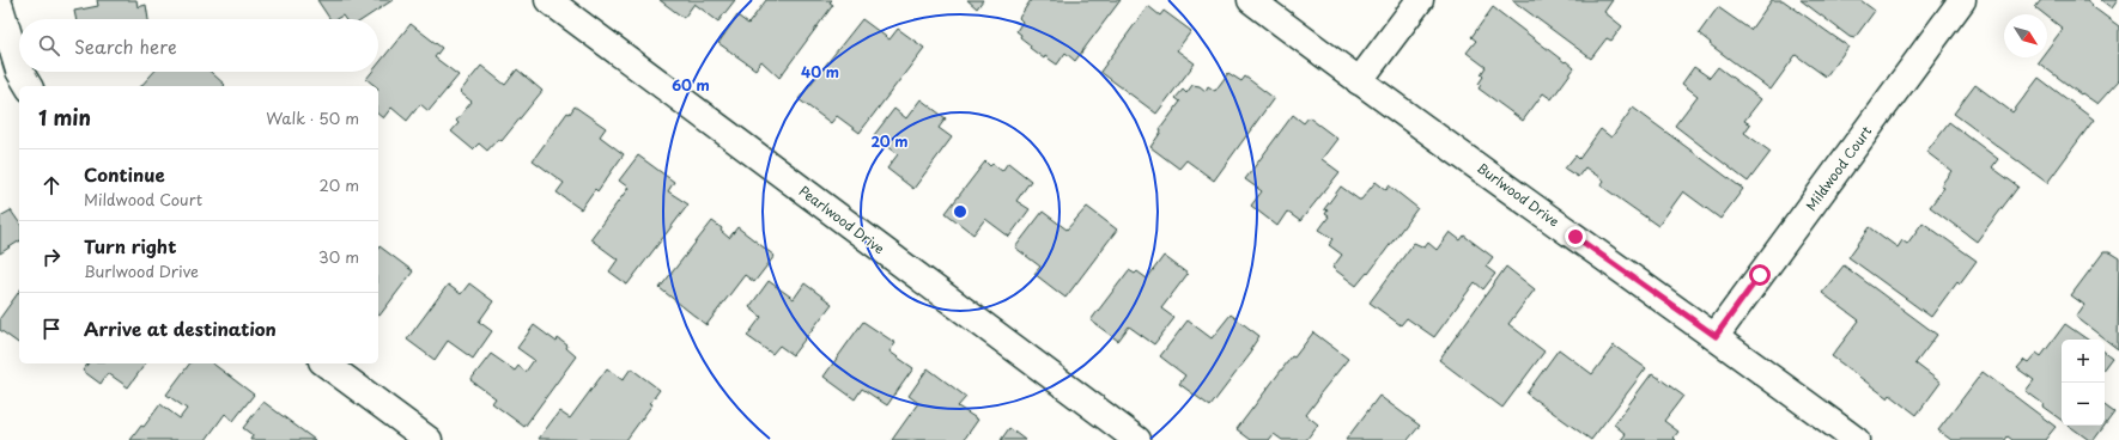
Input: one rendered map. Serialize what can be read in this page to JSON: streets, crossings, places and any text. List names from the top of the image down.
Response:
{
  "streets": {
    "street": ["Mildwood Court", "Burlwood Drive", "Pearlwood Drive"]
  },
  "crossings": [
    ["Mildwood Court", "Burlwood Drive"]
  ],
  "north": "bottom right",
  "page": {
    "search": "Search here",
    "heading": ["1 min", "Walk · 50 m"],
    "list": [
      ["Continue", "Mildwood Court", "20 m"],
      ["Turn right", "Burlwood Drive", "30 m"],
      "Arrive at destination"
    ],
    "map_buttons": ["+", "−"]
  },
  "rings": ["40 m", "60 m", "20 m"]
}
